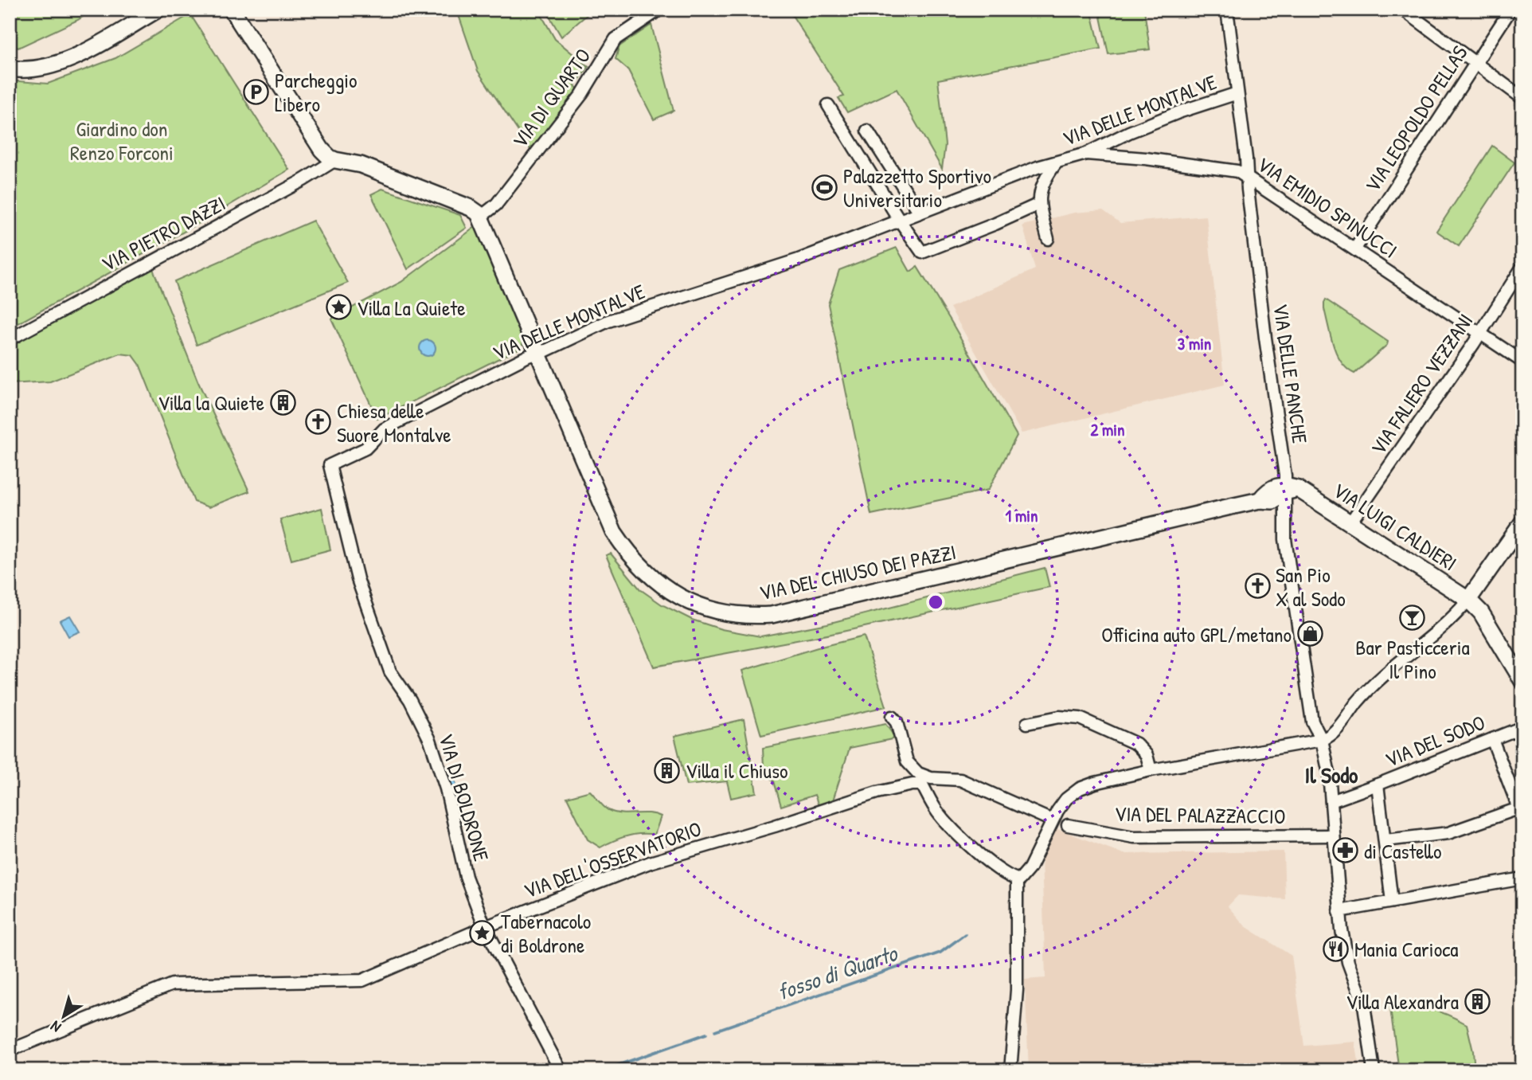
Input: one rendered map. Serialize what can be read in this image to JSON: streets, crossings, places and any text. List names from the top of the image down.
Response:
{
  "streets": {
    "main road": ["VIA LUIGI CALDIERI", "VIA DEL CHIUSO DEI PAZZI"],
    "street": [
      "VIA DI QUARTO",
      "VIA DELLE MONTALVE",
      "VIA LEOPOLDO PELLAS",
      "VIA EMIDIO SPINUCCI",
      "VIA PIETRO DAZZI",
      "VIA DELLE PANCHE",
      "VIA FALIERO VEZZANI",
      "VIA DEL SODO",
      "VIA DI BOLDRONE",
      "VIA DEL PALAZZACCIO",
      "VIA DELL'OSSERVATORIO"
    ]
  },
  "crossings": [
    ["VIA DI QUARTO", "VIA DEL CHIUSO DEI PAZZI"],
    ["VIA DELLE MONTALVE", "VIA EMIDIO SPINUCCI"],
    ["VIA DELLE MONTALVE", "VIA DELLE PANCHE"],
    ["VIA DELLE MONTALVE", "VIA DEL CHIUSO DEI PAZZI"],
    ["VIA DELLE MONTALVE", "VIA DI BOLDRONE"],
    ["VIA LEOPOLDO PELLAS", "VIA EMIDIO SPINUCCI"],
    ["VIA EMIDIO SPINUCCI", "VIA DELLE PANCHE"],
    ["VIA EMIDIO SPINUCCI", "VIA FALIERO VEZZANI"],
    ["VIA DELLE PANCHE", "VIA LUIGI CALDIERI"],
    ["VIA DELLE PANCHE", "VIA DEL CHIUSO DEI PAZZI"],
    ["VIA DELLE PANCHE", "VIA DEL SODO"],
    ["VIA DELLE PANCHE", "VIA DEL PALAZZACCIO"],
    ["VIA FALIERO VEZZANI", "VIA LUIGI CALDIERI"],
    ["VIA LUIGI CALDIERI", "VIA DEL CHIUSO DEI PAZZI"],
    ["VIA DI BOLDRONE", "VIA DELL'OSSERVATORIO"]
  ],
  "districts": ["Il Sodo"],
  "water": ["fosso di Quarto"],
  "parks": ["Giardino don Renzo Forconi"],
  "places": {
    "parking": ["Parcheggio Libero"],
    "sports": ["Palazzetto Sportivo Universitario"],
    "place": ["Villa La Quiete", "Tabernacolo di Boldrone"],
    "building": ["Villa la Quiete", "Villa il Chiuso", "Villa Alexandra"],
    "church": ["Chiesa delle Suore Montalve", "San Pio X al Sodo"],
    "bar": ["Bar Pasticceria Il Pino"],
    "shop": ["Officina auto GPL/metano"],
    "pharmacy": ["di Castello"],
    "restaurant": ["Mania Carioca"]
  },
  "north": "bottom left",
  "rings": ["3 min", "2 min", "1 min"]
}
